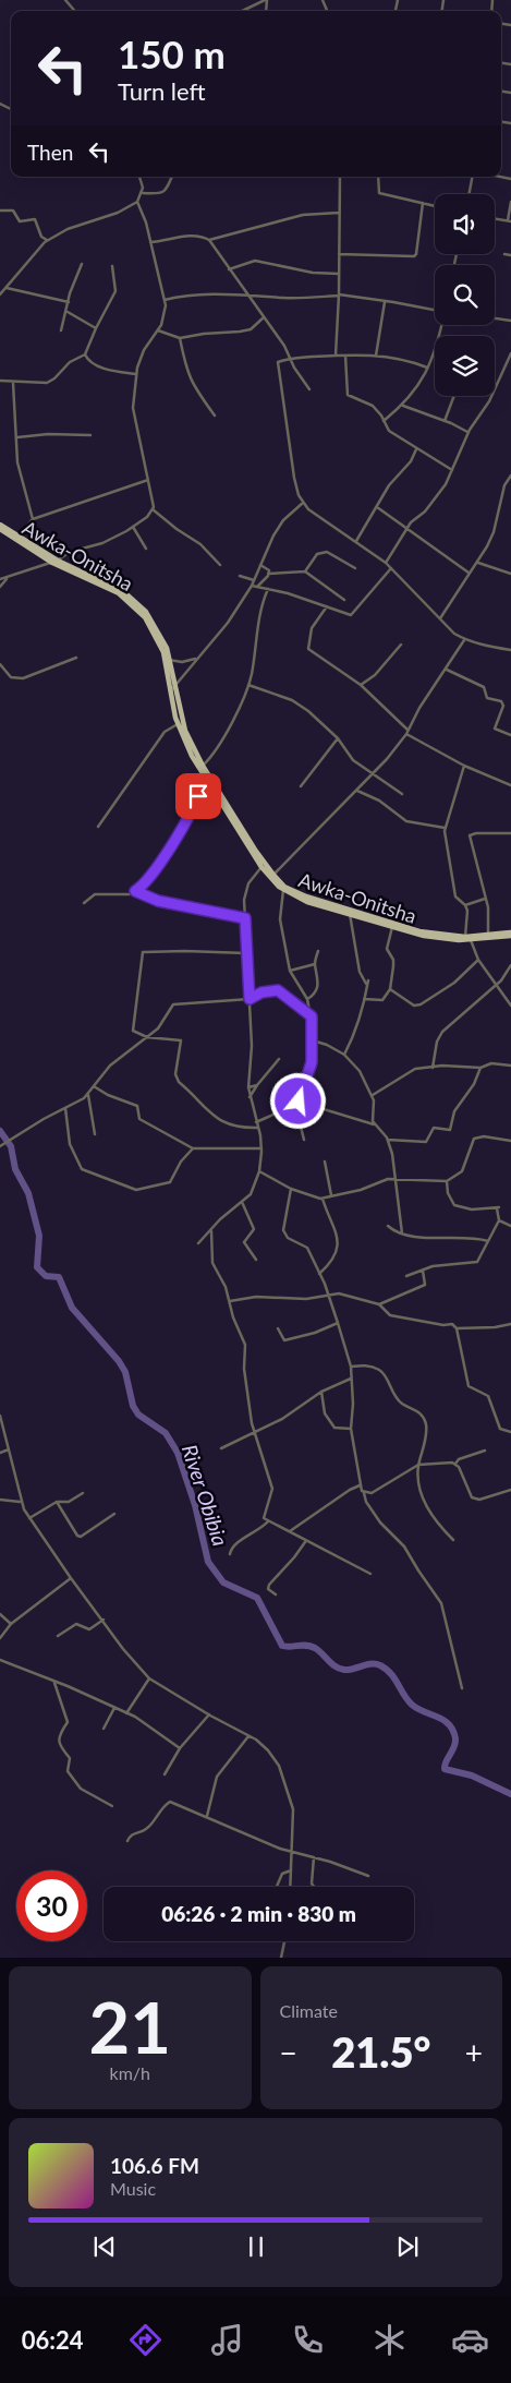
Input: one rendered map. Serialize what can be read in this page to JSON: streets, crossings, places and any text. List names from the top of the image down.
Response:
{
  "streets": {
    "main road": ["Awka-Onitsha"]
  },
  "water": ["River Obibia"],
  "page": {
    "turn": ["150 m", "Turn left"],
    "then": "Then",
    "limit": "30",
    "trip": "06:26 · 2 min · 830 m",
    "tile": [
      ["21", "km/h"],
      "Climate"
    ],
    "heat": ["−", "21.5°", "+"],
    "song": ["106.6 FM", "Music"],
    "tabs": "06:24"
  }
}
